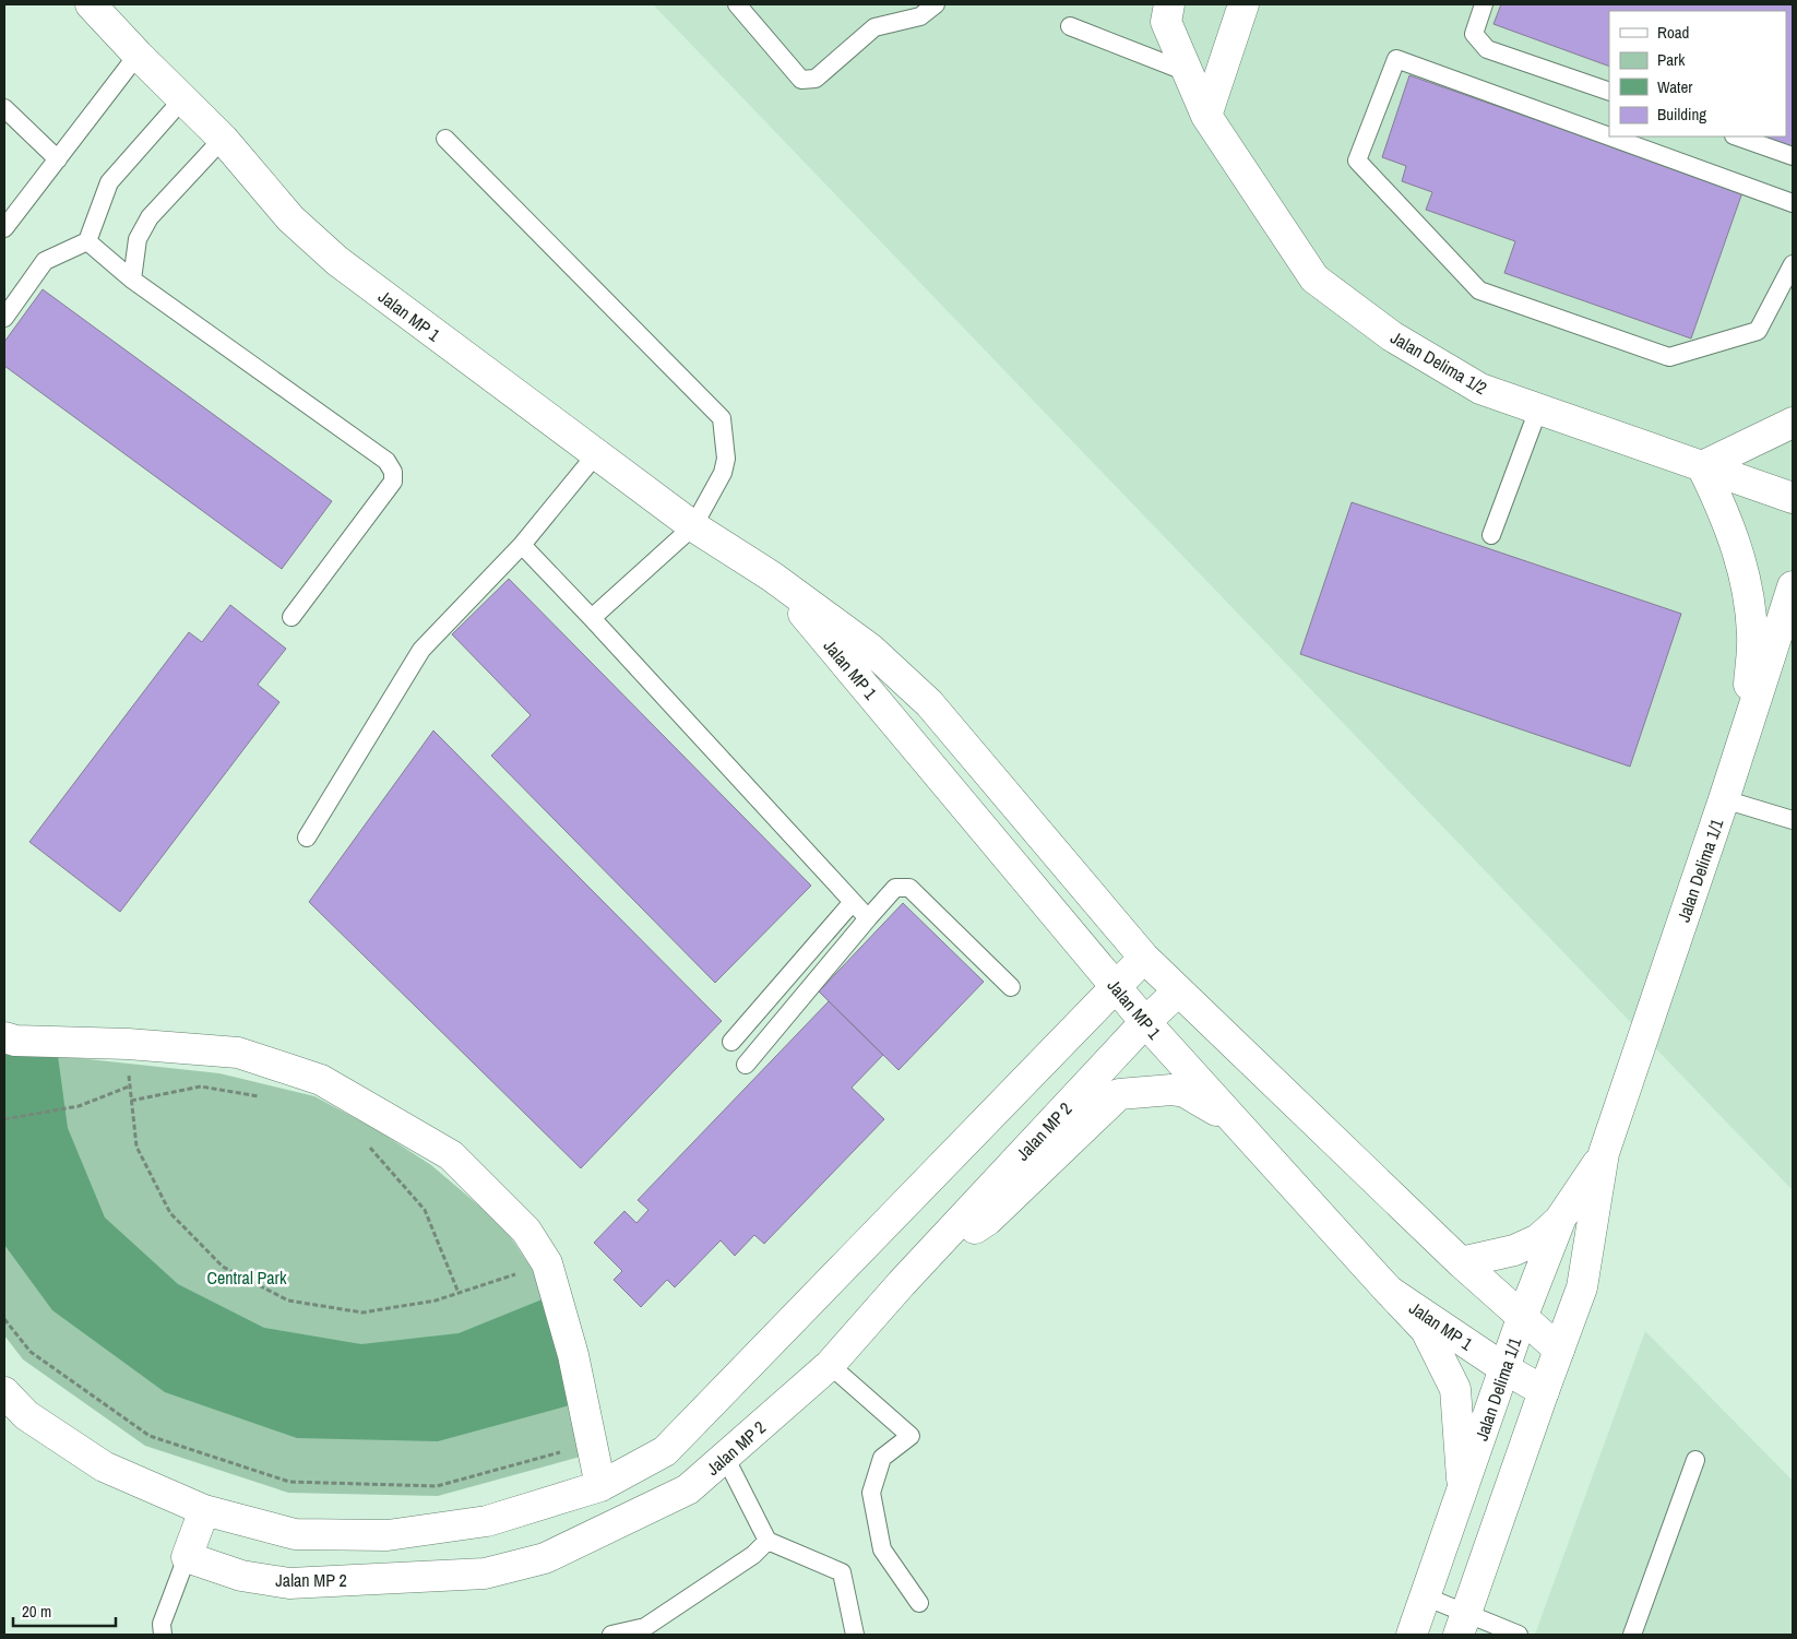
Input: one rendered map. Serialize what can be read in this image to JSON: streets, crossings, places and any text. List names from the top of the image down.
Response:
{
  "streets": {
    "street": [
      "Jalan MP 1",
      "Jalan Delima 1/2",
      "Jalan Delima 1/1",
      "Jalan MP 2"
    ]
  },
  "crossings": [
    ["Jalan MP 1", "Jalan Delima 1/1"],
    ["Jalan MP 1", "Jalan MP 2"]
  ],
  "parks": ["Central Park"],
  "legend": [
    "Road",
    "Park",
    "Water",
    "Building"
  ],
  "scale_bar": "20 m"
}
